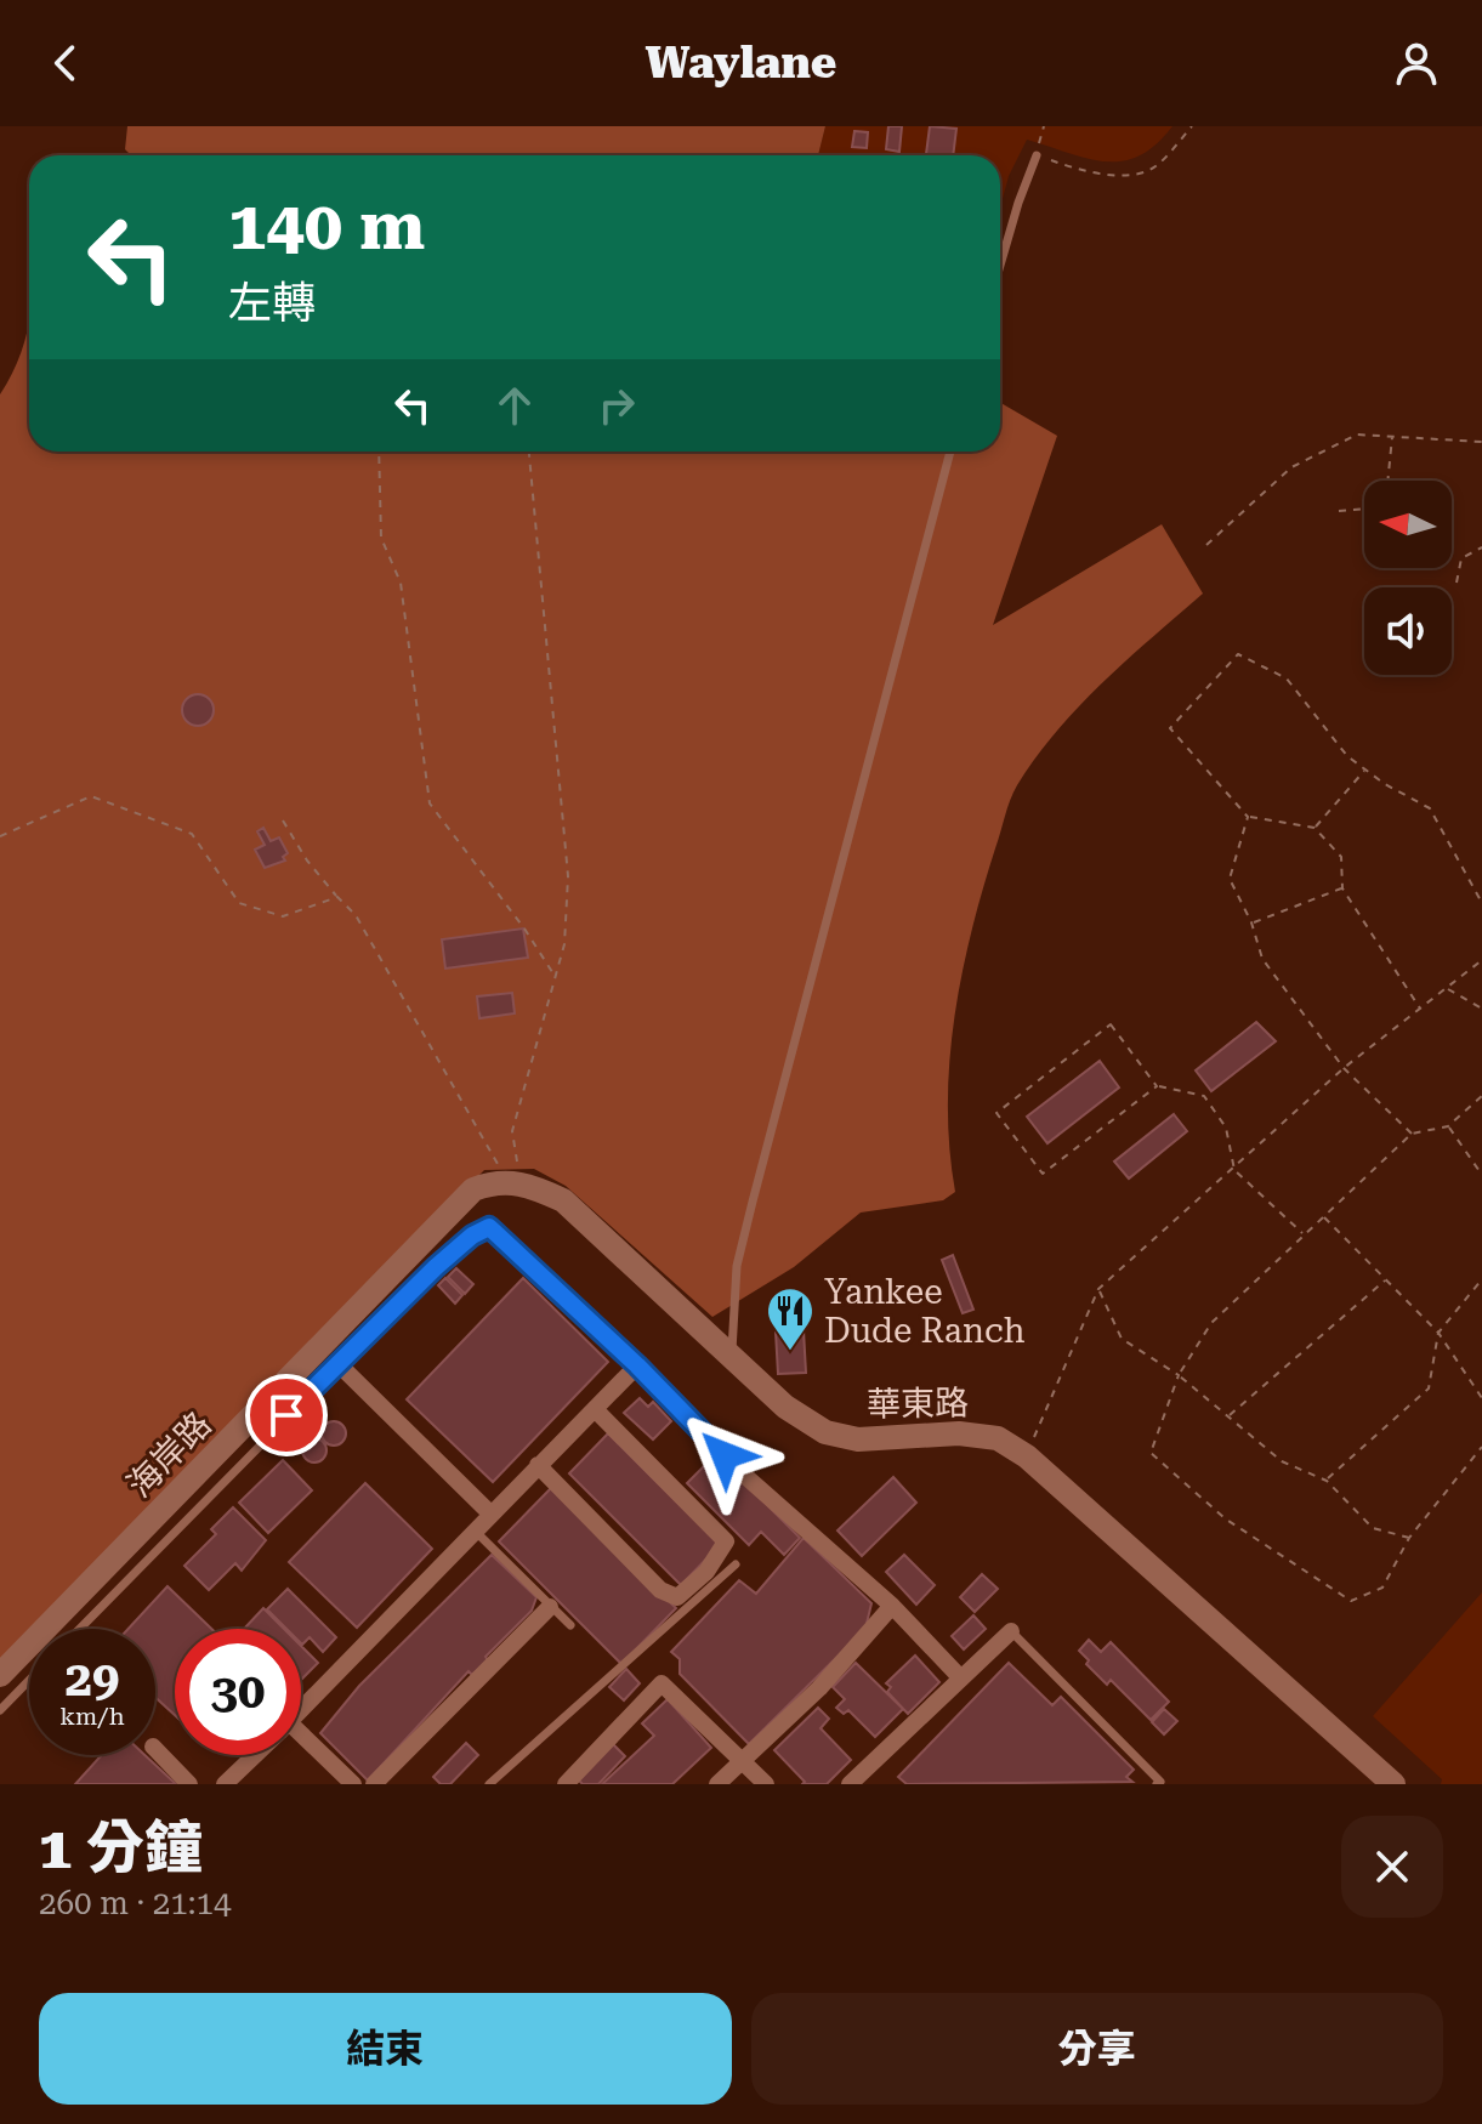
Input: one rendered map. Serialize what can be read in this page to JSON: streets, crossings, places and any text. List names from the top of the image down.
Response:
{
  "streets": {
    "main road": ["華東路", "海岸路"]
  },
  "crossings": [
    ["華東路", "海岸路"]
  ],
  "places": {
    "restaurant": ["Yankee Dude Ranch"]
  },
  "north": "left",
  "page": {
    "header": "Waylane",
    "turn": ["140 m", "左轉"],
    "speed": "29 km/h",
    "limit": "30",
    "heading": ["1 分鐘", "260 m · 21:14"],
    "buttons": ["結束", "分享"]
  }
}
